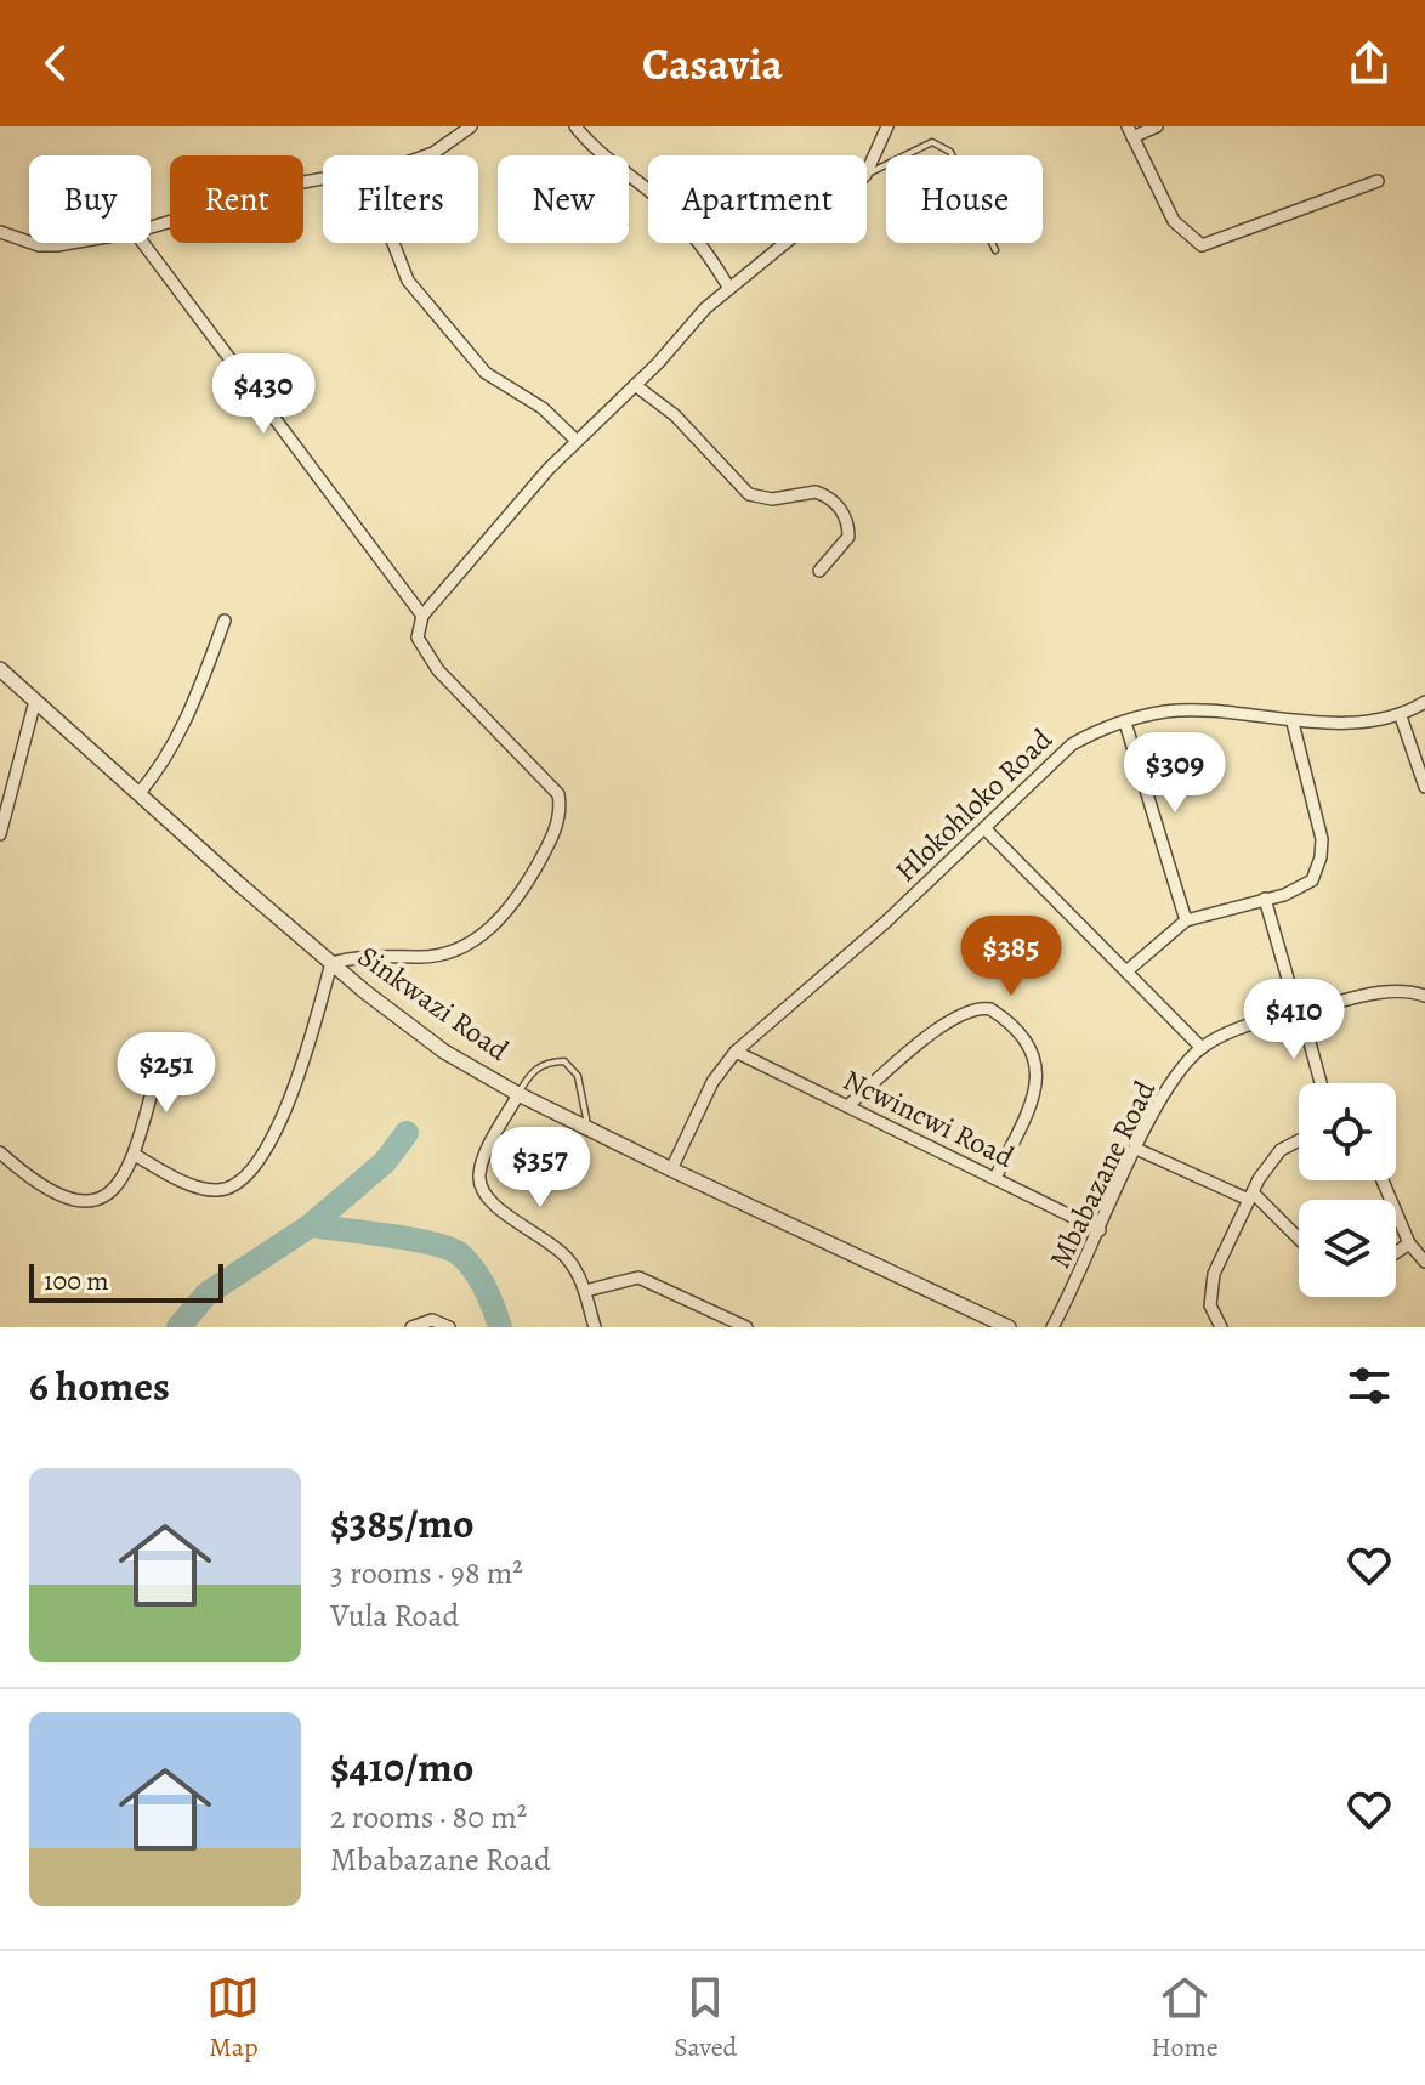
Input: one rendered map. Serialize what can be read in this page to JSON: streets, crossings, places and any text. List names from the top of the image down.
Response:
{
  "streets": {
    "street": [
      "Hlokohloko Road",
      "Sinkwazi Road",
      "Ncwincwi Road",
      "Mbabazane Road"
    ]
  },
  "crossings": [
    ["Hlokohloko Road", "Sinkwazi Road"],
    ["Hlokohloko Road", "Ncwincwi Road"],
    ["Ncwincwi Road", "Mbabazane Road"]
  ],
  "scale_bar": "100 m",
  "page": {
    "header": "Casavia",
    "chip": [
      "Buy",
      "Rent",
      "Filters",
      "New",
      "Apartment",
      "House"
    ],
    "price": [
      "$430",
      "$309",
      "$385",
      "$410",
      "$251",
      "$357"
    ],
    "scale": "100 m",
    "heading": "6 homes",
    "list": [
      {
        "name": "$385/mo",
        "note": "3 rooms · 98 m² · Vula Road"
      },
      {
        "name": "$410/mo",
        "note": "2 rooms · 80 m² · Mbabazane Road"
      }
    ],
    "tabs": ["Map", "Saved", "Home"]
  }
}
